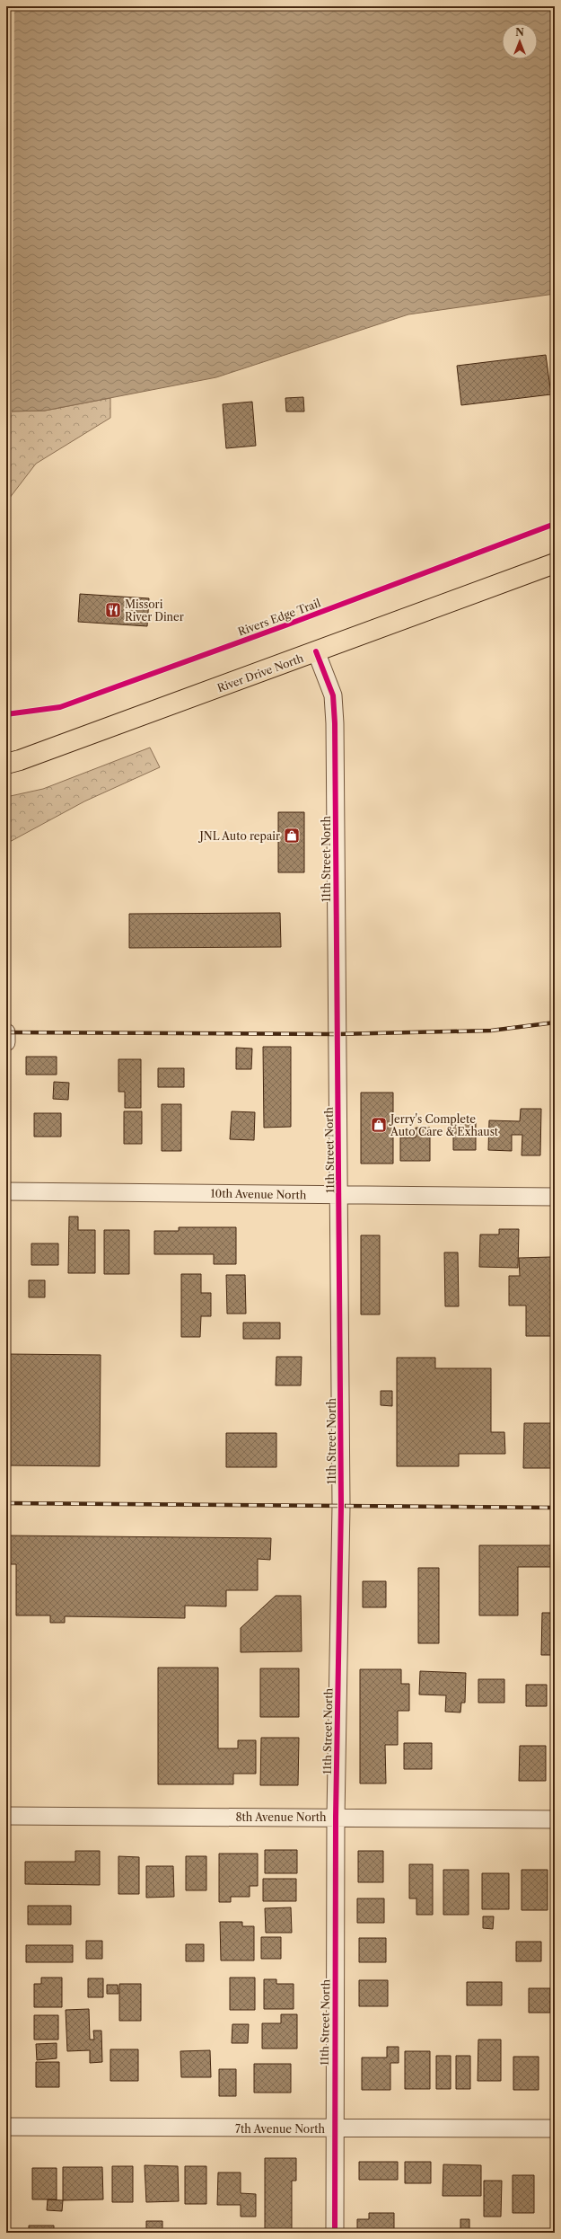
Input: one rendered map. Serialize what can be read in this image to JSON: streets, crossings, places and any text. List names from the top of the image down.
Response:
{
  "streets": {
    "main road": ["River Drive North"],
    "street": [
      "11th Street North",
      "10th Avenue North",
      "8th Avenue North",
      "7th Avenue North"
    ],
    "cycle path": ["Rivers Edge Trail"]
  },
  "crossings": [
    ["River Drive North", "11th Street North"],
    ["11th Street North", "10th Avenue North"],
    ["11th Street North", "8th Avenue North"],
    ["11th Street North", "7th Avenue North"]
  ],
  "places": {
    "restaurant": ["Missori River Diner"],
    "shop": ["JNL Auto repair", "Jerry's Complete Auto Care & Exhaust"]
  },
  "north": "top"
}
